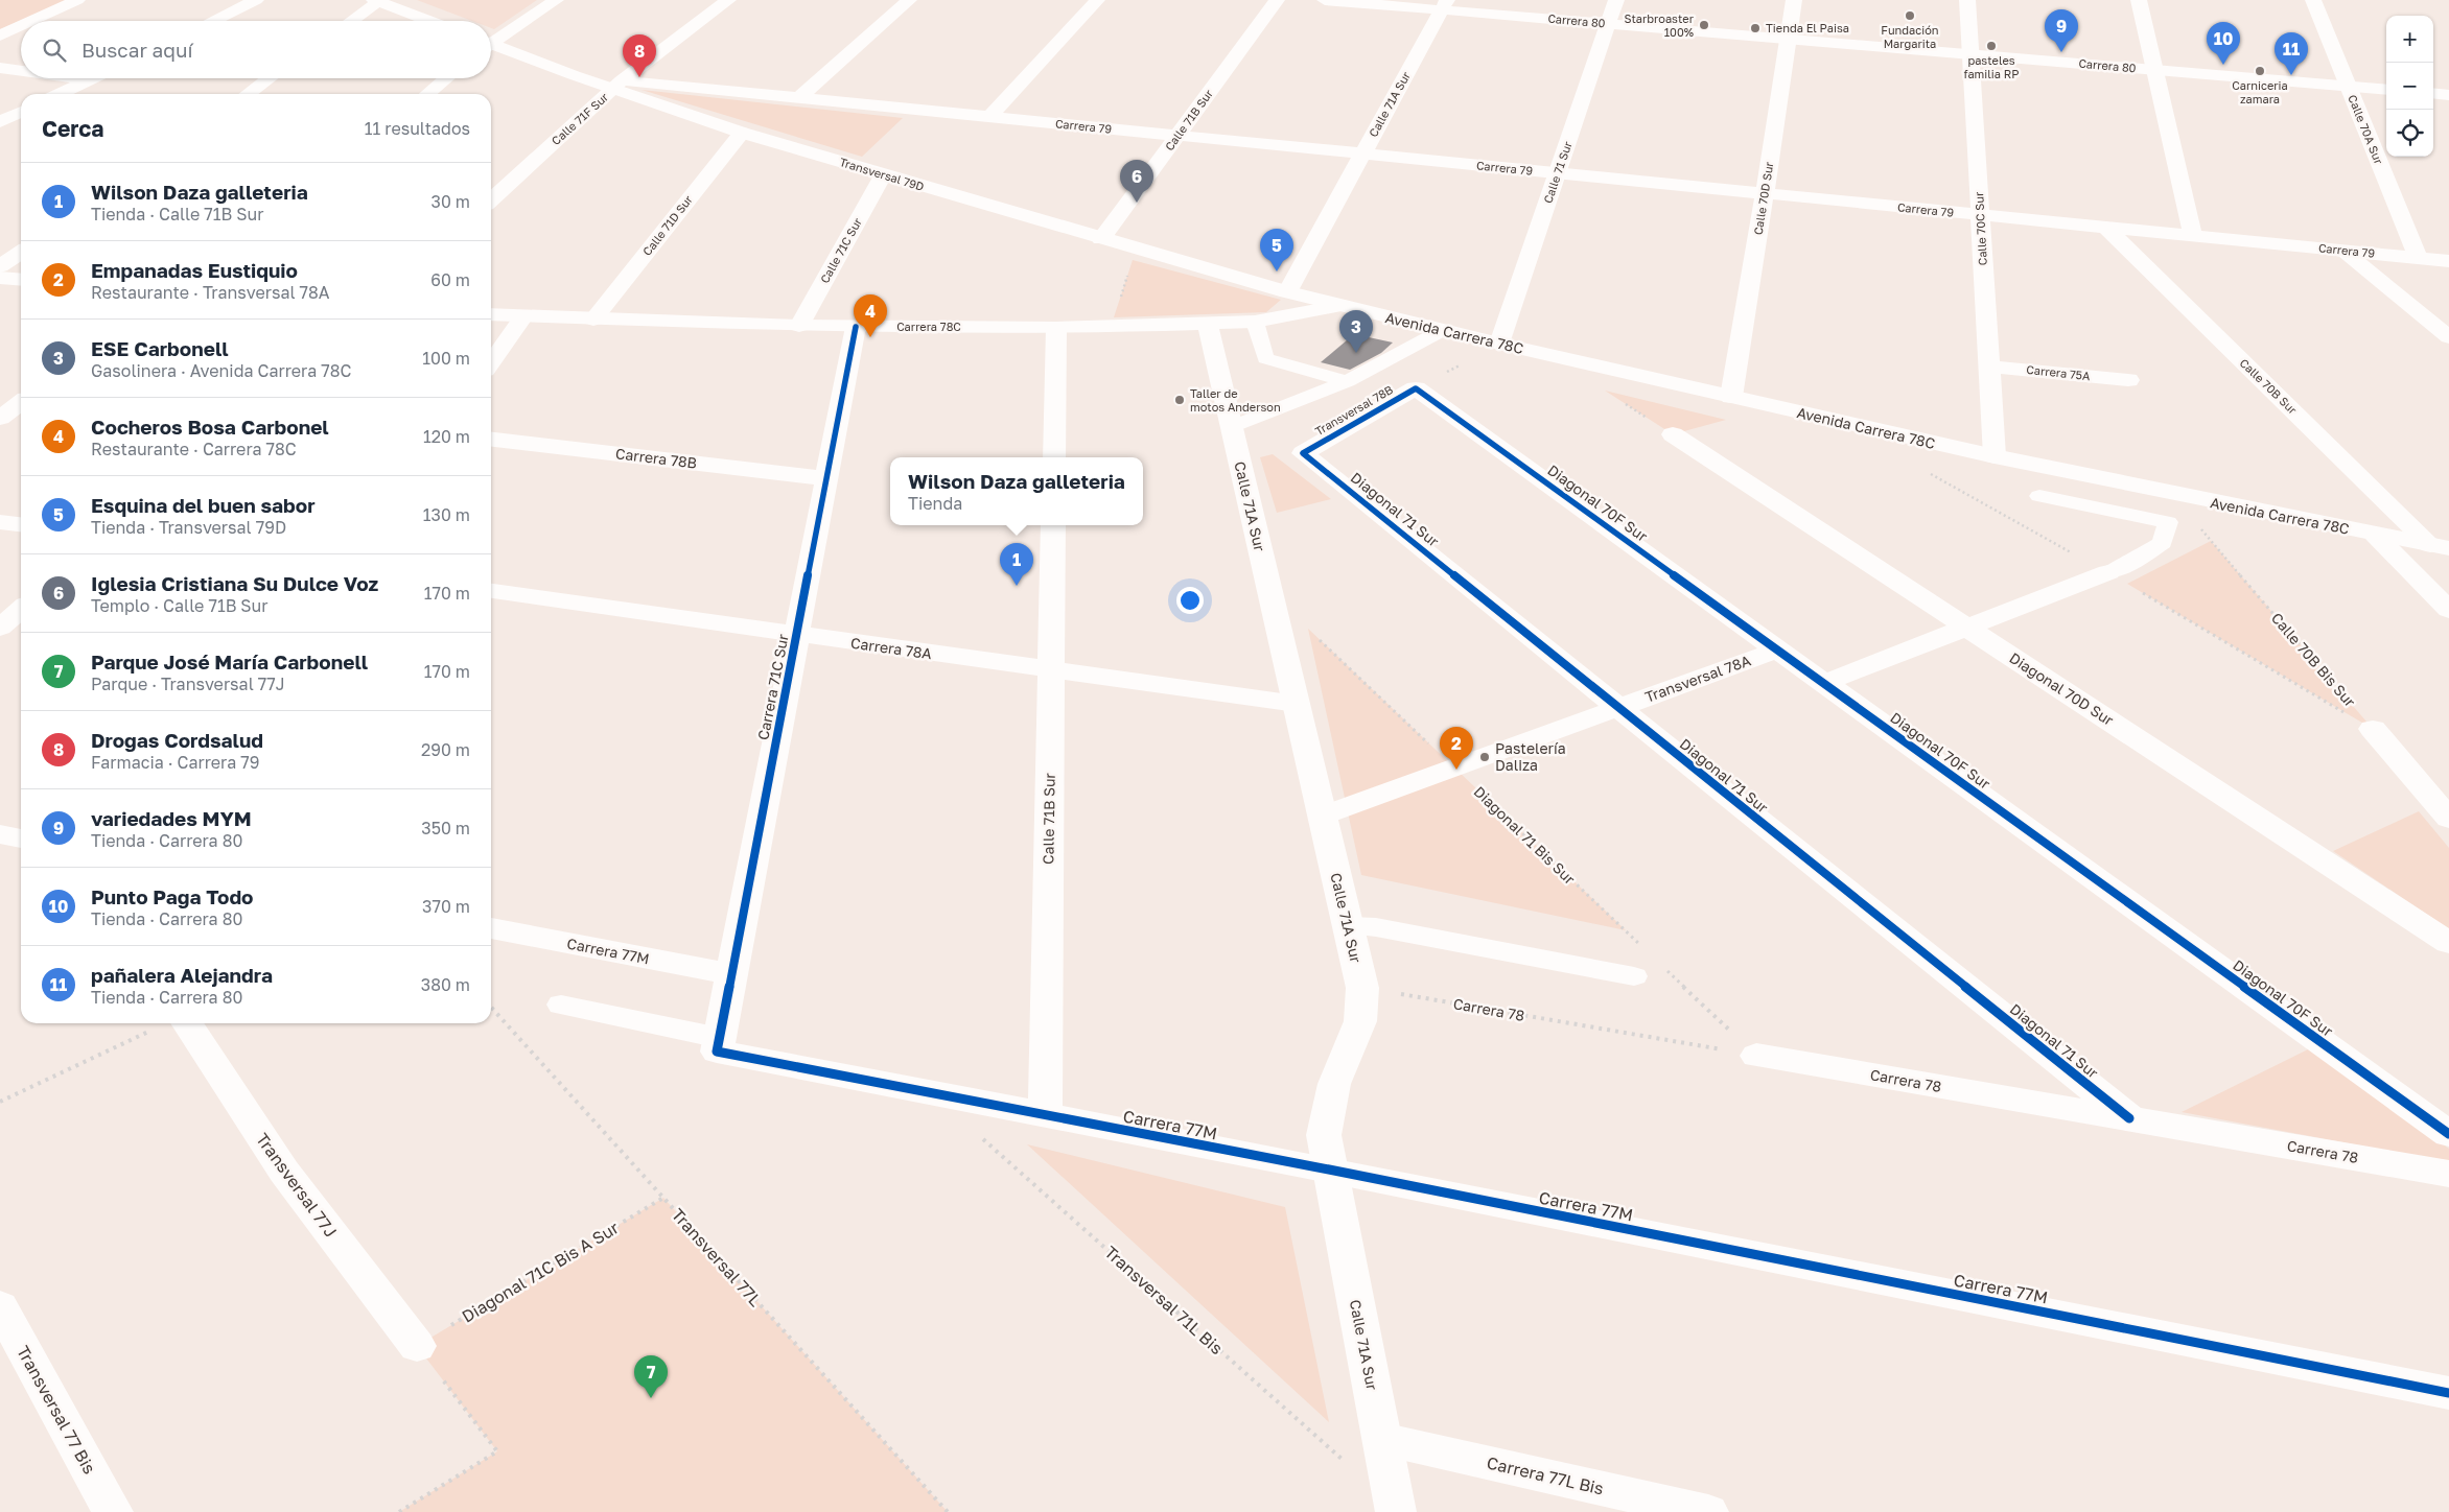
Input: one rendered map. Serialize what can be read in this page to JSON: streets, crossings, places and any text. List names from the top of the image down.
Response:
{
  "streets": {
    "street": [
      "Carrera 80",
      "Calle 71A Sur",
      "Calle 71F Sur",
      "Calle 71B Sur",
      "Carrera 79",
      "Calle 70A Sur",
      "Calle 71 Sur",
      "Transversal 79D",
      "Calle 70D Sur",
      "Calle 71D Sur",
      "Calle 70C Sur",
      "Calle 71C Sur",
      "Carrera 78C",
      "Avenida Carrera 78C",
      "Carrera 75A",
      "Calle 70B Sur",
      "Transversal 78B",
      "Carrera 78B",
      "Diagonal 70F Sur",
      "Diagonal 71 Sur",
      "Carrera 78A",
      "Transversal 78A",
      "Carrera 71C Sur",
      "Diagonal 70D Sur",
      "Carrera 77M",
      "Carrera 78",
      "Transversal 77J",
      "Transversal 77 Bis",
      "Carrera 77L Bis"
    ],
    "path": [
      "Calle 70B Bis Sur",
      "Diagonal 71 Bis Sur",
      "Transversal 77L",
      "Diagonal 71C Bis A Sur",
      "Transversal 71L Bis"
    ]
  },
  "crossings": [
    ["Carrera 80", "Calle 71A Sur"],
    ["Carrera 80", "Calle 70A Sur"],
    ["Carrera 80", "Calle 71 Sur"],
    ["Carrera 80", "Calle 70D Sur"],
    ["Carrera 80", "Calle 70C Sur"],
    ["Calle 71A Sur", "Carrera 79"],
    ["Calle 71A Sur", "Transversal 79D"],
    ["Calle 71A Sur", "Carrera 78C"],
    ["Calle 71A Sur", "Avenida Carrera 78C"],
    ["Calle 71A Sur", "Carrera 78A"],
    ["Calle 71A Sur", "Transversal 78A"],
    ["Calle 71A Sur", "Diagonal 71 Bis Sur"],
    ["Calle 71A Sur", "Carrera 77M"],
    ["Calle 71A Sur", "Carrera 78"],
    ["Calle 71A Sur", "Transversal 71L Bis"],
    ["Calle 71A Sur", "Carrera 77L Bis"],
    ["Calle 71F Sur", "Carrera 79"],
    ["Calle 71F Sur", "Transversal 79D"],
    ["Calle 71B Sur", "Carrera 79"],
    ["Calle 71B Sur", "Transversal 79D"],
    ["Calle 71B Sur", "Carrera 78A"],
    ["Calle 71B Sur", "Carrera 77M"],
    ["Carrera 79", "Calle 70A Sur"],
    ["Carrera 79", "Calle 71 Sur"],
    ["Carrera 79", "Transversal 79D"],
    ["Carrera 79", "Calle 70D Sur"],
    ["Carrera 79", "Calle 70C Sur"],
    ["Carrera 79", "Calle 70B Sur"],
    ["Calle 71 Sur", "Avenida Carrera 78C"],
    ["Transversal 79D", "Calle 71D Sur"],
    ["Transversal 79D", "Calle 71C Sur"],
    ["Transversal 79D", "Avenida Carrera 78C"],
    ["Calle 70D Sur", "Avenida Carrera 78C"],
    ["Calle 71D Sur", "Carrera 78C"],
    ["Calle 70C Sur", "Avenida Carrera 78C"],
    ["Calle 70C Sur", "Carrera 75A"],
    ["Calle 71C Sur", "Carrera 78C"],
    ["Carrera 78C", "Avenida Carrera 78C"],
    ["Carrera 78C", "Carrera 71C Sur"],
    ["Avenida Carrera 78C", "Calle 70B Sur"],
    ["Transversal 78B", "Diagonal 70F Sur"],
    ["Transversal 78B", "Diagonal 71 Sur"],
    ["Carrera 78B", "Carrera 71C Sur"],
    ["Diagonal 70F Sur", "Transversal 78A"],
    ["Diagonal 71 Sur", "Transversal 78A"],
    ["Diagonal 71 Sur", "Carrera 78"],
    ["Carrera 78A", "Carrera 71C Sur"],
    ["Transversal 78A", "Diagonal 71 Bis Sur"],
    ["Carrera 71C Sur", "Carrera 77M"],
    ["Carrera 77M", "Transversal 71L Bis"],
    ["Transversal 77J", "Diagonal 71C Bis A Sur"],
    ["Transversal 77L", "Diagonal 71C Bis A Sur"]
  ],
  "places": [
    "Fundación Margarita",
    "Starbroaster 100%",
    "Tienda El Paisa",
    "pasteles familia RP",
    "Carniceria zamara",
    "Taller de motos Anderson",
    "Pastelería Daliza"
  ],
  "page": {
    "pins": [
      "9",
      "10",
      "11",
      "8",
      "6",
      "5",
      "4",
      "3",
      "1",
      "2",
      "7"
    ],
    "map_buttons": ["+", "−"],
    "search": "Buscar aquí",
    "heading": ["Cerca", "11 resultados"],
    "list": [
      {
        "mark": "1",
        "name": "Wilson Daza galleteria",
        "note": "Tienda · Calle 71B Sur",
        "value": "30 m"
      },
      {
        "mark": "2",
        "name": "Empanadas Eustiquio",
        "note": "Restaurante · Transversal 78A",
        "value": "60 m"
      },
      {
        "mark": "3",
        "name": "ESE Carbonell",
        "note": "Gasolinera · Avenida Carrera 78C",
        "value": "100 m"
      },
      {
        "mark": "4",
        "name": "Cocheros Bosa Carbonel",
        "note": "Restaurante · Carrera 78C",
        "value": "120 m"
      },
      {
        "mark": "5",
        "name": "Esquina del buen sabor",
        "note": "Tienda · Transversal 79D",
        "value": "130 m"
      },
      {
        "mark": "6",
        "name": "Iglesia Cristiana Su Dulce Voz",
        "note": "Templo · Calle 71B Sur",
        "value": "170 m"
      },
      {
        "mark": "7",
        "name": "Parque José María Carbonell",
        "note": "Parque · Transversal 77J",
        "value": "170 m"
      },
      {
        "mark": "8",
        "name": "Drogas Cordsalud",
        "note": "Farmacia · Carrera 79",
        "value": "290 m"
      },
      {
        "mark": "9",
        "name": "variedades MYM",
        "note": "Tienda · Carrera 80",
        "value": "350 m"
      },
      {
        "mark": "10",
        "name": "Punto Paga Todo",
        "note": "Tienda · Carrera 80",
        "value": "370 m"
      },
      {
        "mark": "11",
        "name": "pañalera Alejandra",
        "note": "Tienda · Carrera 80",
        "value": "380 m"
      }
    ],
    "popup": ["Wilson Daza galleteria", "Tienda"]
  }
}
